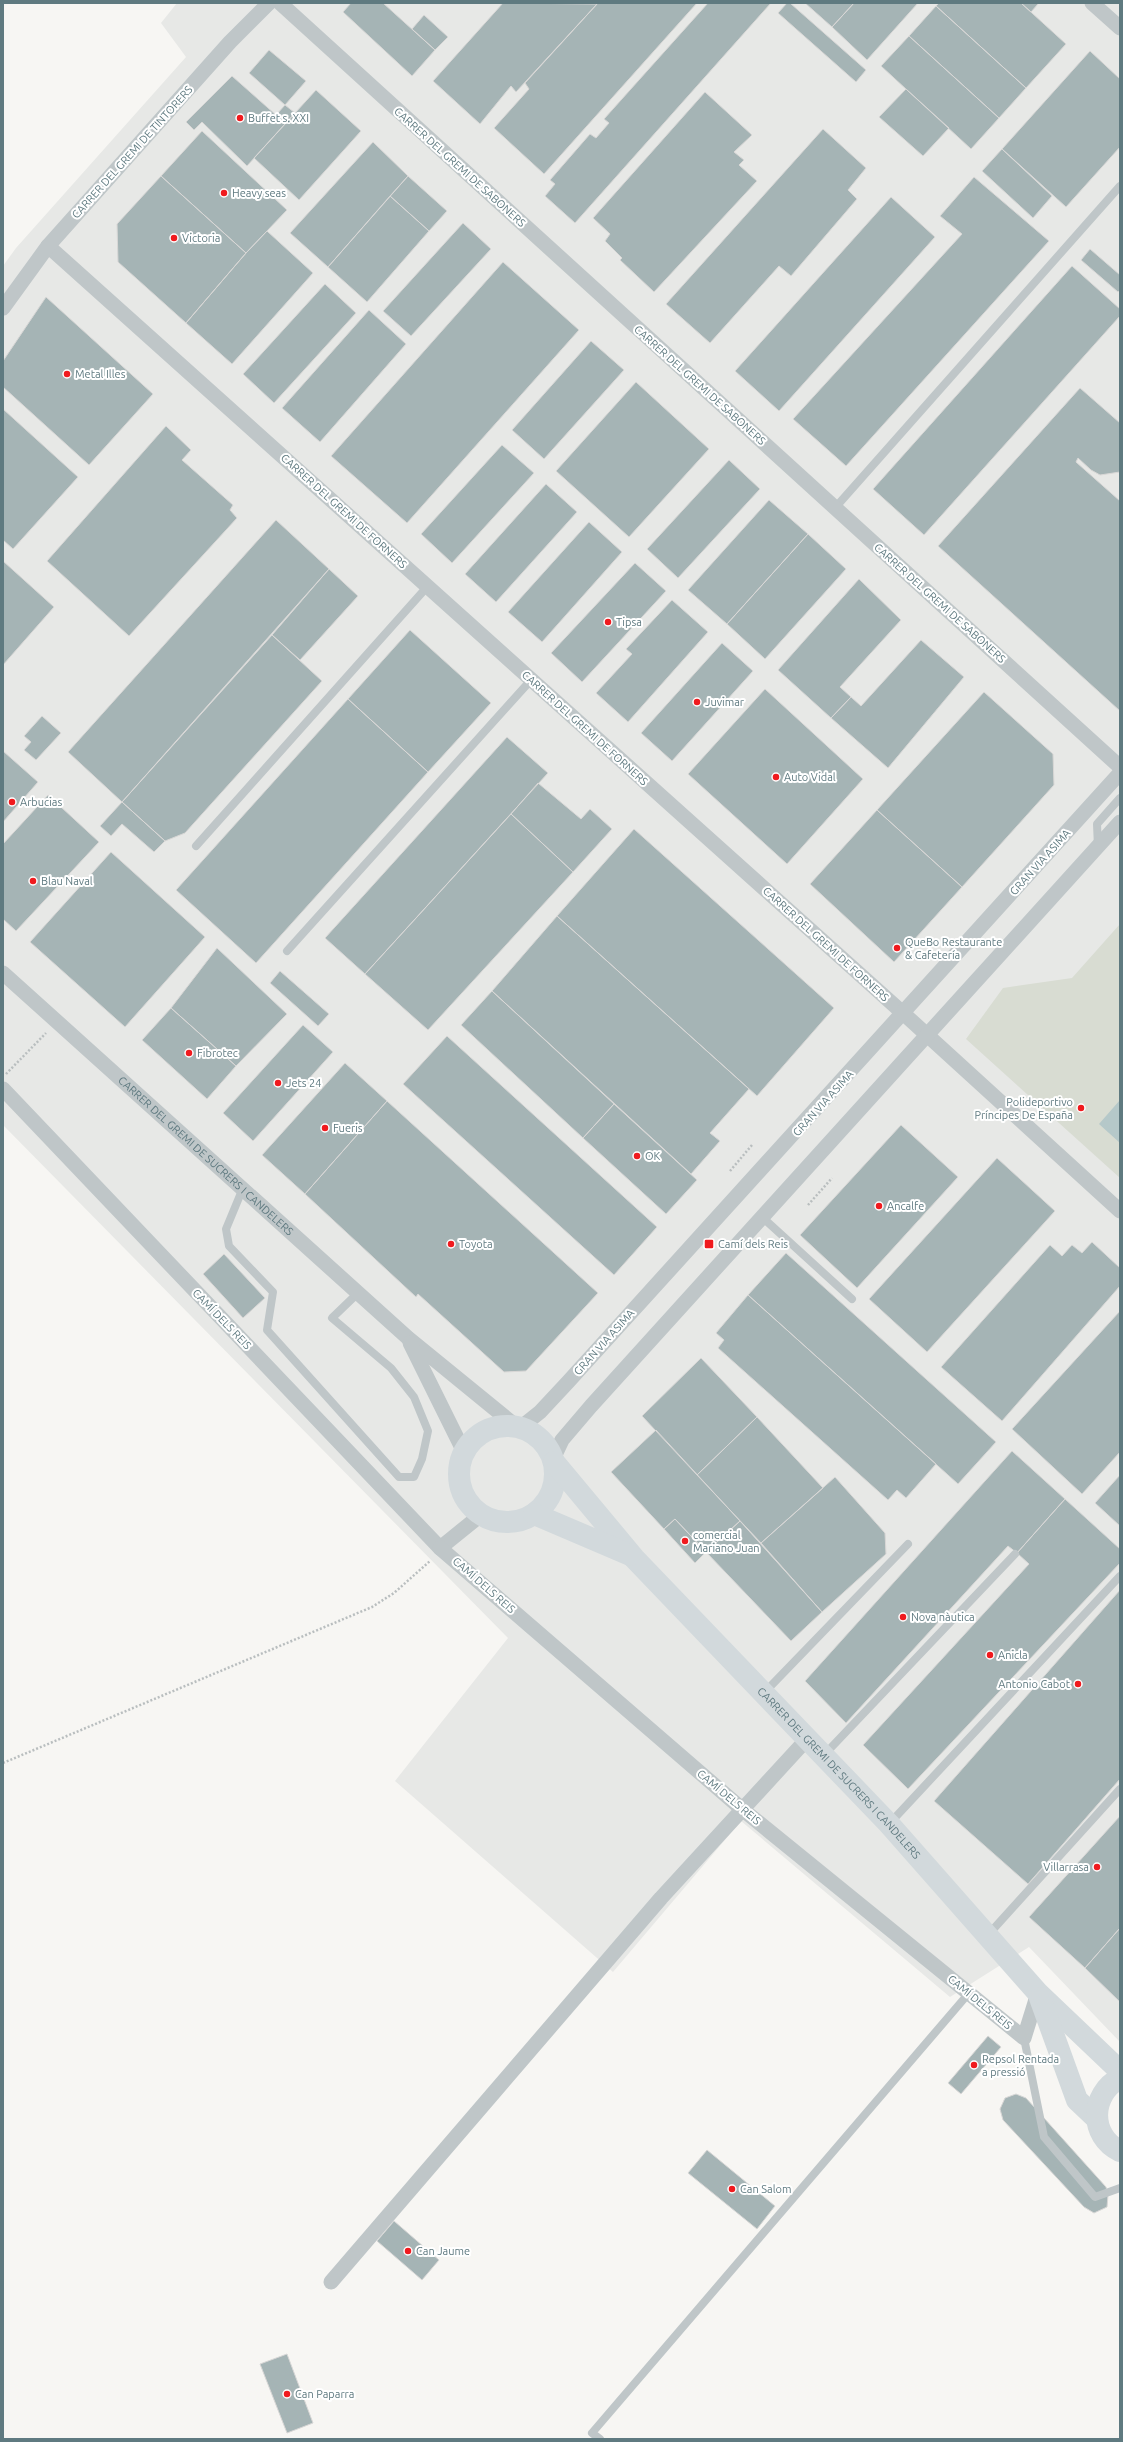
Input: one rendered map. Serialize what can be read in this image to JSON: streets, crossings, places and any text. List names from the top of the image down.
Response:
{
  "streets": {
    "street": [
      "CARRER DEL GREMI DE TINTORERS",
      "CARRER DEL GREMI DE SABONERS",
      "CARRER DEL GREMI DE FORNERS",
      "GRAN VIA ASIMA",
      "CARRER DEL GREMI DE SUCRERS I CANDELERS",
      "CAMÍ DELS REIS"
    ]
  },
  "crossings": [
    ["CARRER DEL GREMI DE TINTORERS", "CARRER DEL GREMI DE FORNERS"],
    ["CARRER DEL GREMI DE FORNERS", "GRAN VIA ASIMA"],
    ["GRAN VIA ASIMA", "CARRER DEL GREMI DE SUCRERS I CANDELERS"],
    ["GRAN VIA ASIMA", "CAMÍ DELS REIS"],
    ["CARRER DEL GREMI DE SUCRERS I CANDELERS", "CAMÍ DELS REIS"]
  ],
  "places": {
    "other": [
      "Buffet s. XXI",
      "Heavy seas",
      "Victoria",
      "Metal Illes",
      "Tipsa",
      "Juvimar",
      "Auto Vidal",
      "Arbucias",
      "Blau Naval",
      "QueBo Restaurante & Cafetería",
      "Fibrotec",
      "Jets 24",
      "Polideportivo Príncipes De España",
      "Fueris",
      "OK",
      "Ancalfe",
      "Toyota",
      "comercial Mariano Juan",
      "Nova nàutica",
      "Anicla",
      "Antonio Cabot",
      "Villarrasa",
      "Repsol Rentada a pressió",
      "Can Salom",
      "Can Jaume",
      "Can Paparra"
    ],
    "transit": ["Camí dels Reis"]
  }
}
